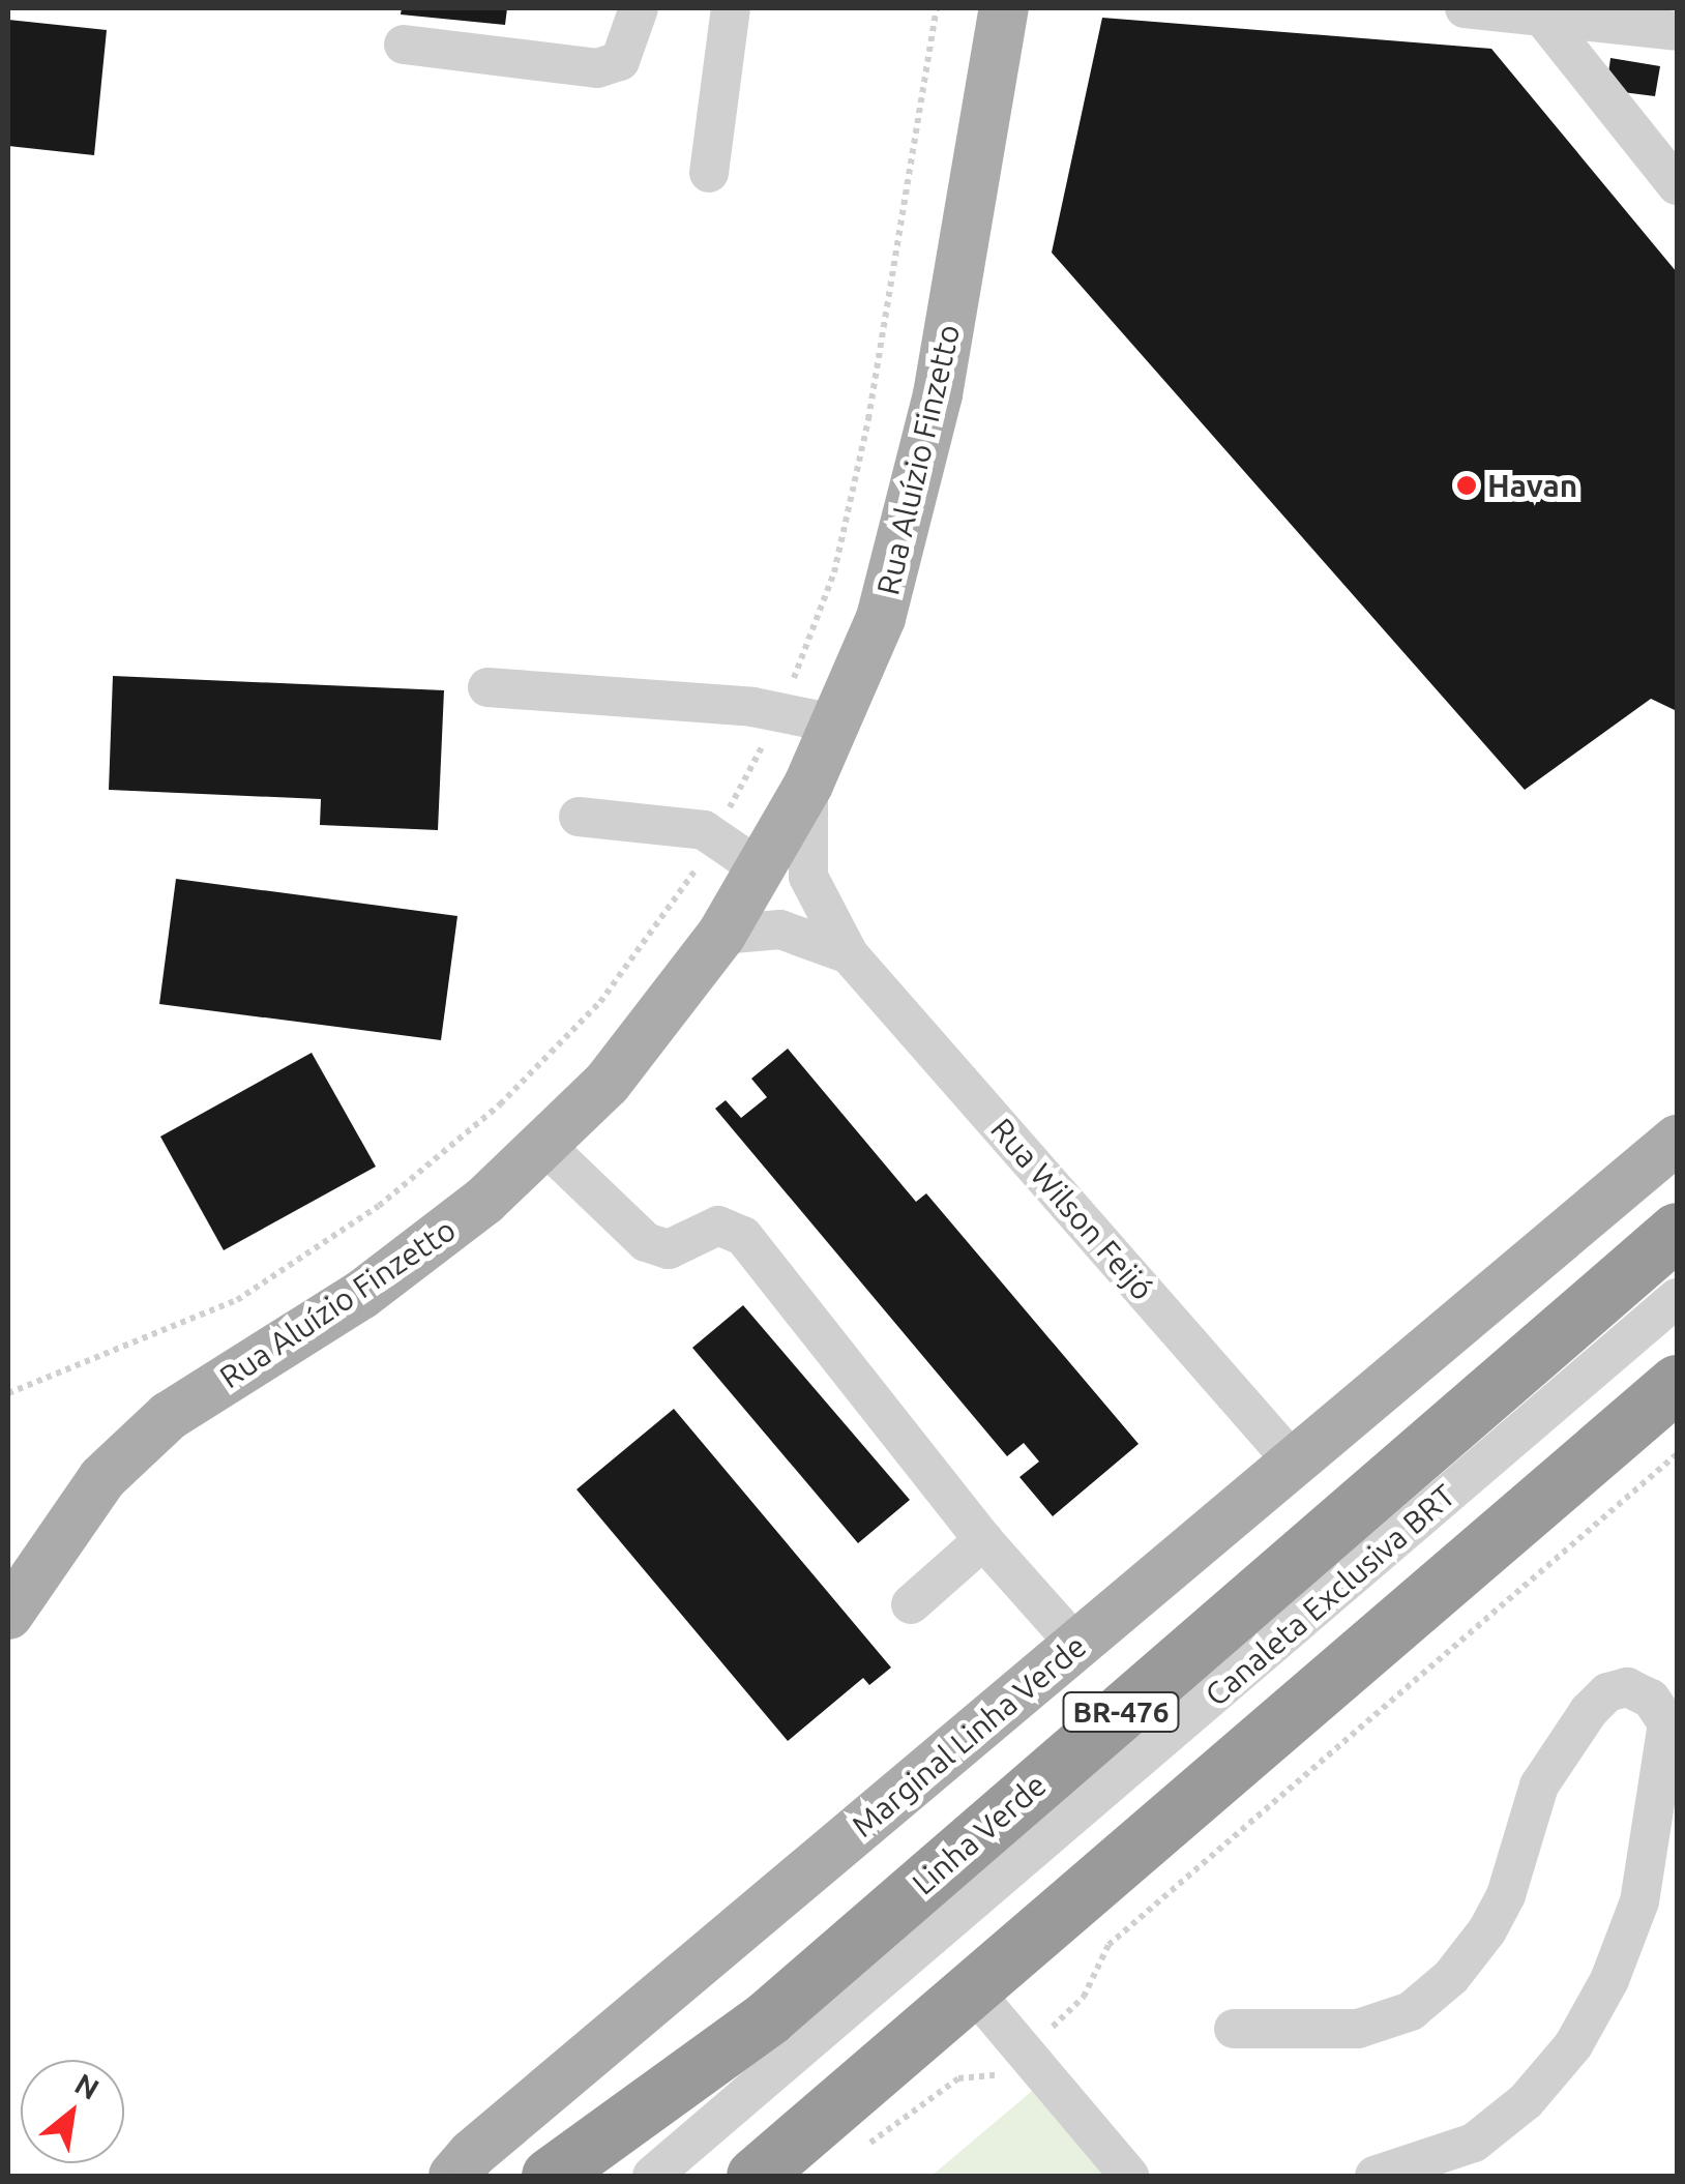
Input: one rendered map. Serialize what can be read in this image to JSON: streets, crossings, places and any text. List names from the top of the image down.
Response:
{
  "streets": {
    "highway": ["BR-476", "Linha Verde"],
    "main road": ["Rua Aluízio Finzetto", "Marginal Linha Verde"],
    "street": ["Rua Wilson Feijó", "Canaleta Exclusiva BRT"]
  },
  "crossings": [
    ["Rua Aluízio Finzetto", "Rua Wilson Feijó"],
    ["Rua Wilson Feijó", "Marginal Linha Verde"]
  ],
  "places": ["Havan"],
  "north": "top right"
}
